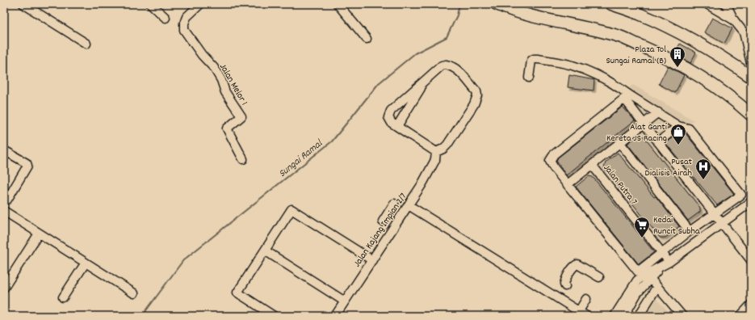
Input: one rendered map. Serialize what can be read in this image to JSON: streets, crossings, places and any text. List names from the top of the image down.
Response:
{
  "streets": {
    "street": ["Jalan Melor 1", "Jalan Putra 7", "Jalan Kajang Impian 2/7"]
  },
  "water": ["Sungai Ramal"],
  "places": {
    "building": ["Plaza Tol Sungai Ramal (B)"],
    "shop": ["Alat Ganti Kereta JS Racing"],
    "hospital": ["Pusat Dialisis Airah"],
    "supermarket": ["Kedai Runcit Subha"]
  }
}
